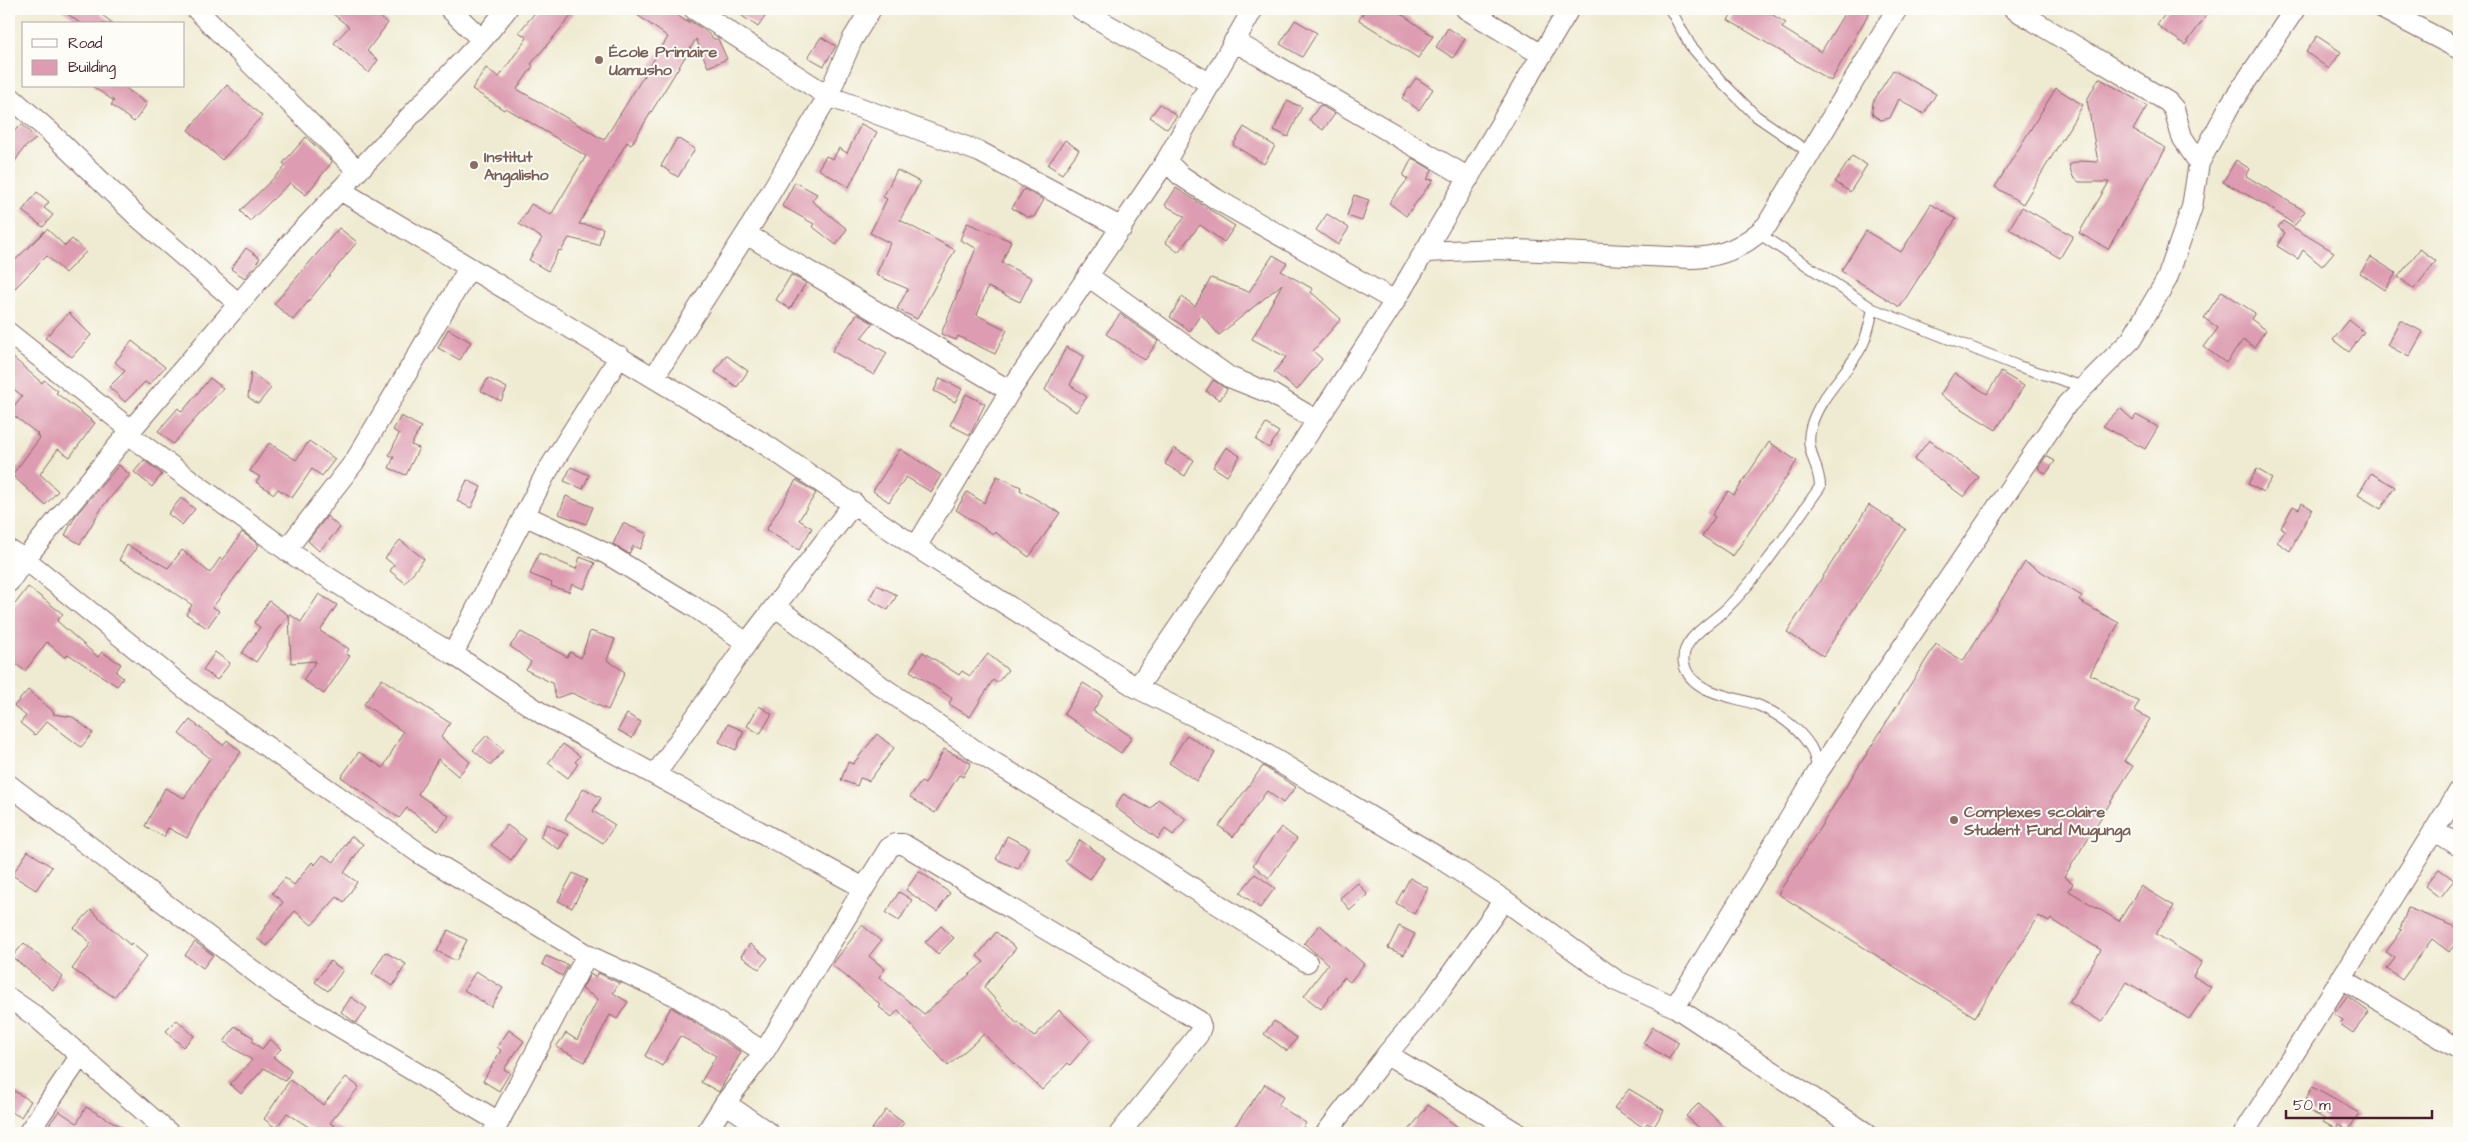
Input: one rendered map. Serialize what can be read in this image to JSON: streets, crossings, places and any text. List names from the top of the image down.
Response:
{
  "places": ["École Primaire Uamusho", "Institut Angalisho", "Complexes scolaire Student Fund Mugunga"],
  "legend": ["Road", "Building"],
  "scale_bar": "50 m"
}
